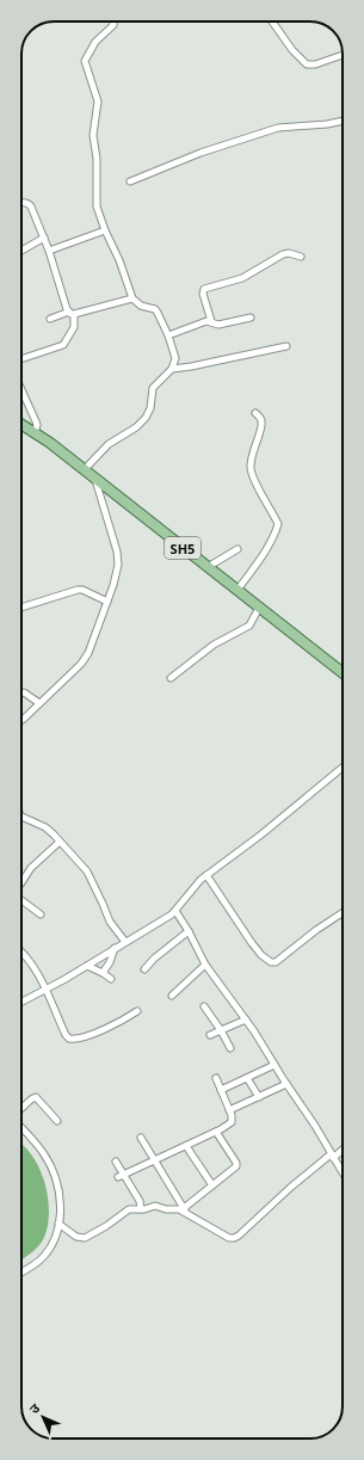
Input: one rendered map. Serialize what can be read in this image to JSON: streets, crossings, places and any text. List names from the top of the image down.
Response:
{
  "streets": {
    "main road": ["SH5"]
  },
  "north": "top left"
}
